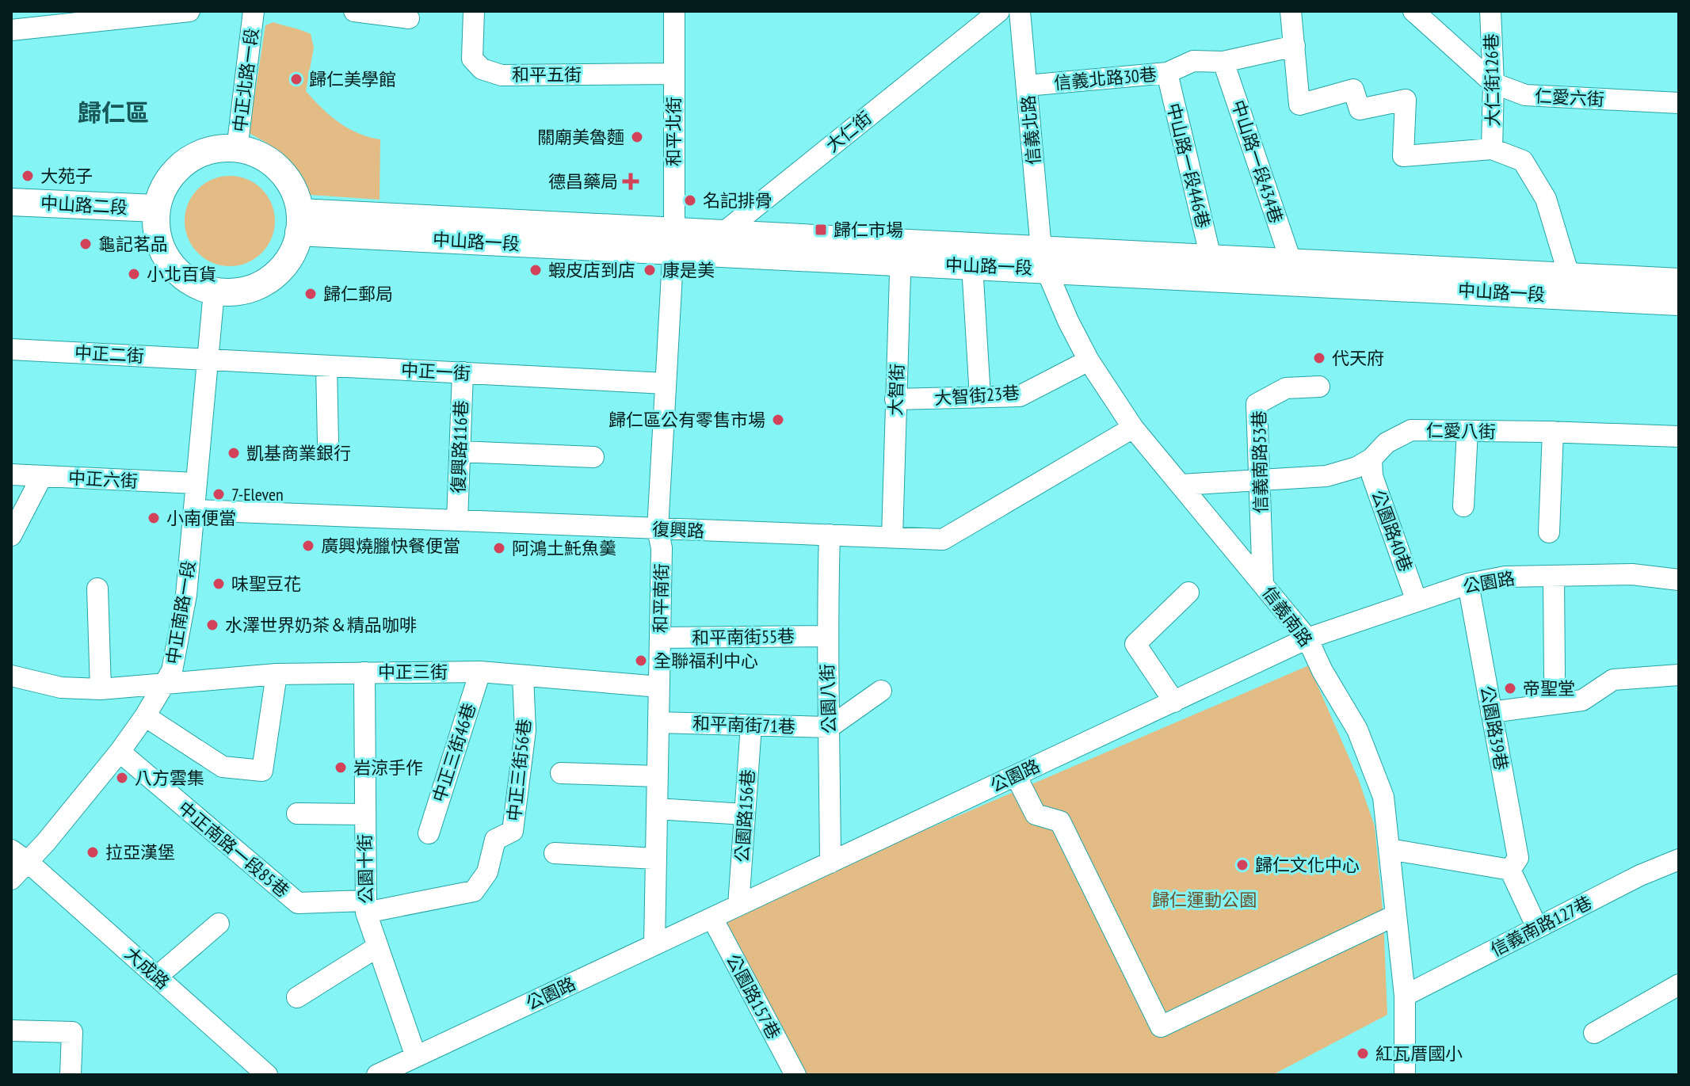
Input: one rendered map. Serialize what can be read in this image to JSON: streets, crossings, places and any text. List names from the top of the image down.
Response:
{
  "streets": {
    "main road": ["中山路二段", "中山路一段"],
    "street": [
      "和平五街",
      "信義北路30巷",
      "中正北路一段",
      "大仁街126巷",
      "仁愛六街",
      "信義北路",
      "和平北街",
      "大仁街",
      "中山路一段434巷",
      "中山路一段446巷",
      "中正二街",
      "中正一街",
      "大智街",
      "大智街23巷",
      "仁愛八街",
      "復興路116巷",
      "信義南路53巷",
      "中正六街",
      "復興路",
      "公園路40巷",
      "公園路",
      "和平南街",
      "中正南路一段",
      "信義南路",
      "和平南街55巷",
      "中正三街",
      "公園八街",
      "和平南街71巷",
      "公園路39巷",
      "中正三街46巷",
      "中正三街56巷",
      "公園路156巷",
      "中正南路一段85巷",
      "公園十街",
      "信義南路127巷",
      "大成路",
      "公園路157巷"
    ]
  },
  "crossings": [
    ["和平五街", "和平北街"],
    ["信義北路30巷", "信義北路"],
    ["信義北路30巷", "中山路一段434巷"],
    ["信義北路30巷", "中山路一段446巷"],
    ["中正北路一段", "中山路二段"],
    ["中正北路一段", "中山路一段"],
    ["中正北路一段", "中正南路一段"],
    ["大仁街126巷", "仁愛六街"],
    ["信義北路", "中山路一段"],
    ["信義北路", "信義南路"],
    ["和平北街", "中山路一段"],
    ["和平北街", "和平南街"],
    ["大仁街", "中山路一段"],
    ["中山路一段434巷", "中山路一段"],
    ["中山路一段446巷", "中山路一段"],
    ["中山路二段", "中山路一段"],
    ["中山路二段", "中正南路一段"],
    ["中山路一段", "大智街"],
    ["中山路一段", "和平南街"],
    ["中山路一段", "中正南路一段"],
    ["中山路一段", "信義南路"],
    ["中正二街", "中正一街"],
    ["中正二街", "中正南路一段"],
    ["中正一街", "復興路116巷"],
    ["中正一街", "和平南街"],
    ["中正一街", "中正南路一段"],
    ["大智街", "大智街23巷"],
    ["大智街", "復興路"],
    ["大智街23巷", "信義南路"],
    ["仁愛八街", "信義南路53巷"],
    ["仁愛八街", "公園路40巷"],
    ["仁愛八街", "信義南路"],
    ["復興路116巷", "復興路"],
    ["信義南路53巷", "信義南路"],
    ["中正六街", "中正南路一段"],
    ["復興路", "和平南街"],
    ["復興路", "中正南路一段"],
    ["復興路", "信義南路"],
    ["復興路", "公園八街"],
    ["公園路40巷", "公園路"],
    ["公園路", "和平南街"],
    ["公園路", "信義南路"],
    ["公園路", "公園八街"],
    ["公園路", "公園路39巷"],
    ["公園路", "公園路156巷"],
    ["公園路", "公園十街"],
    ["公園路", "公園路157巷"],
    ["和平南街", "和平南街55巷"],
    ["和平南街", "中正三街"],
    ["和平南街", "和平南街71巷"],
    ["中正南路一段", "中正三街"],
    ["中正南路一段", "中正南路一段85巷"],
    ["中正南路一段", "大成路"],
    ["信義南路", "信義南路127巷"],
    ["和平南街55巷", "公園八街"],
    ["中正三街", "中正三街46巷"],
    ["中正三街", "中正三街56巷"],
    ["中正三街", "公園十街"],
    ["公園八街", "和平南街71巷"],
    ["和平南街71巷", "公園路156巷"],
    ["中正三街56巷", "中正南路一段85巷"],
    ["中正三街56巷", "公園十街"],
    ["中正南路一段85巷", "公園十街"]
  ],
  "districts": ["歸仁區"],
  "parks": ["歸仁運動公園"],
  "places": {
    "other": [
      "歸仁美學館",
      "關廟美魯麵",
      "大苑子",
      "名記排骨",
      "龜記茗品",
      "蝦皮店到店",
      "康是美",
      "小北百貨",
      "歸仁郵局",
      "代天府",
      "歸仁區公有零售市場",
      "凱基商業銀行",
      "7-Eleven",
      "小南便當",
      "廣興燒臘快餐便當",
      "阿鴻土魠魚羹",
      "味聖豆花",
      "水澤世界奶茶＆精品咖啡",
      "全聯福利中心",
      "帝聖堂",
      "岩涼手作",
      "八方雲集",
      "拉亞漢堡",
      "歸仁文化中心",
      "紅瓦厝國小"
    ],
    "health": ["德昌藥局"],
    "transit": ["歸仁市場"]
  }
}
